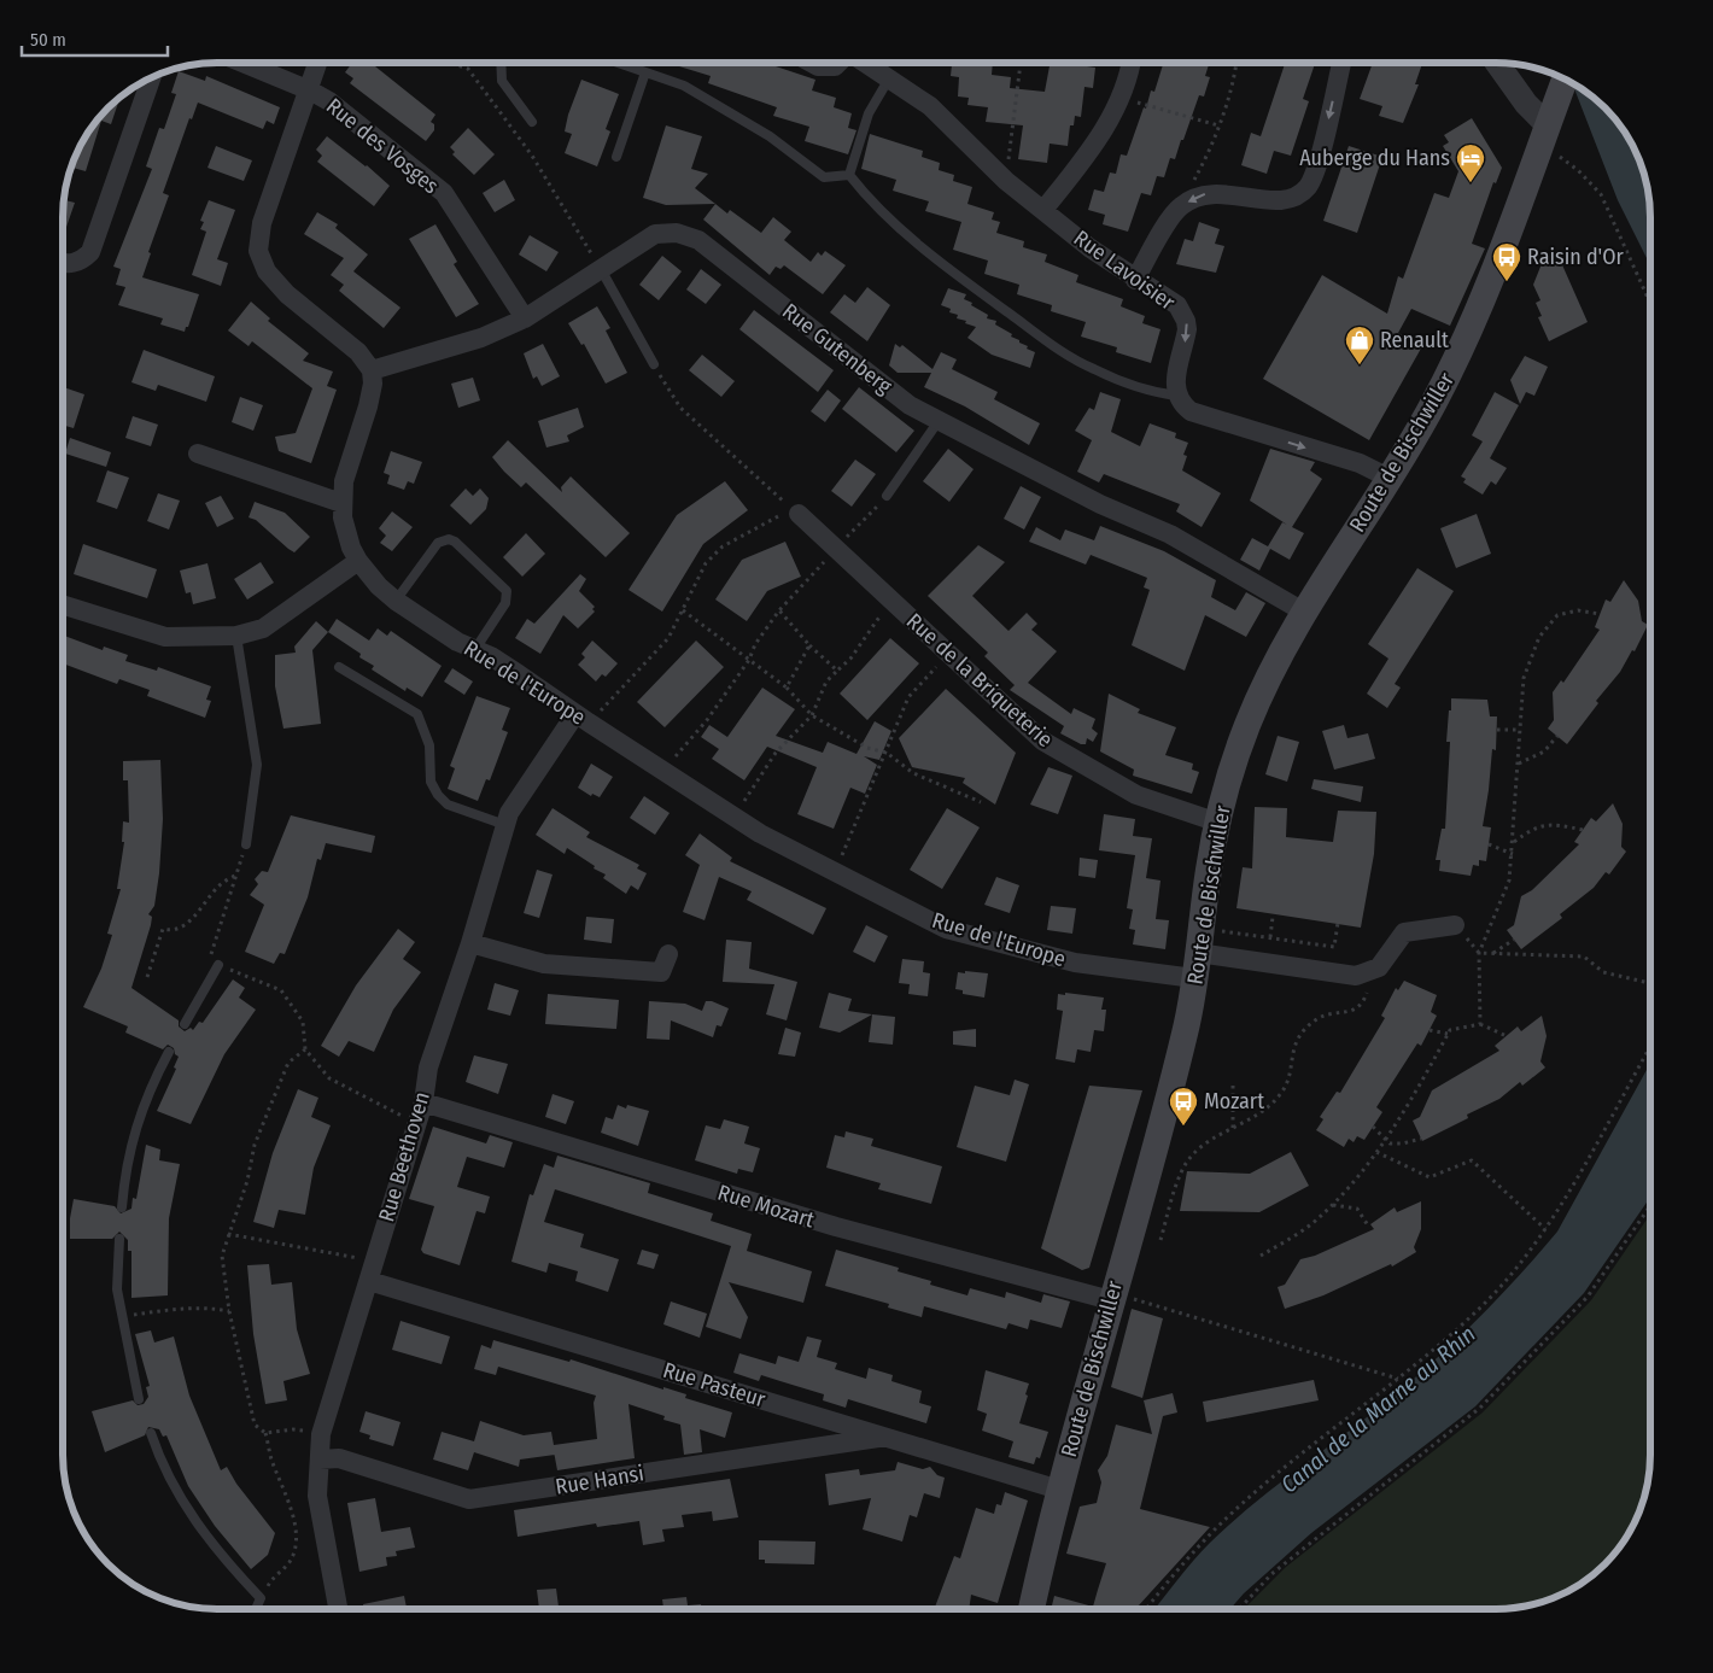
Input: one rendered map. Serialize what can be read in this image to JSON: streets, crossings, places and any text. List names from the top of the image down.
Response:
{
  "streets": {
    "main road": ["Route de Bischwiller"],
    "street": [
      "Rue des Vosges",
      "Rue Lavoisier",
      "Rue Gutenberg",
      "Rue de la Briqueterie",
      "Rue de l'Europe",
      "Rue Beethoven",
      "Rue Mozart",
      "Rue Pasteur",
      "Rue Hansi"
    ]
  },
  "crossings": [
    ["Rue des Vosges", "Rue Gutenberg"],
    ["Rue Gutenberg", "Route de Bischwiller"],
    ["Rue Gutenberg", "Rue de l'Europe"],
    ["Route de Bischwiller", "Rue de la Briqueterie"],
    ["Route de Bischwiller", "Rue de l'Europe"],
    ["Route de Bischwiller", "Rue Mozart"],
    ["Route de Bischwiller", "Rue Pasteur"],
    ["Rue de l'Europe", "Rue Beethoven"],
    ["Rue Beethoven", "Rue Mozart"],
    ["Rue Beethoven", "Rue Pasteur"],
    ["Rue Beethoven", "Rue Hansi"],
    ["Rue Pasteur", "Rue Hansi"]
  ],
  "water": ["Canal de la Marne au Rhin"],
  "places": {
    "hotel": ["Auberge du Hans"],
    "bus stop": ["Raisin d'Or", "Mozart"],
    "shop": ["Renault"]
  },
  "scale_bar": "50 m"
}
